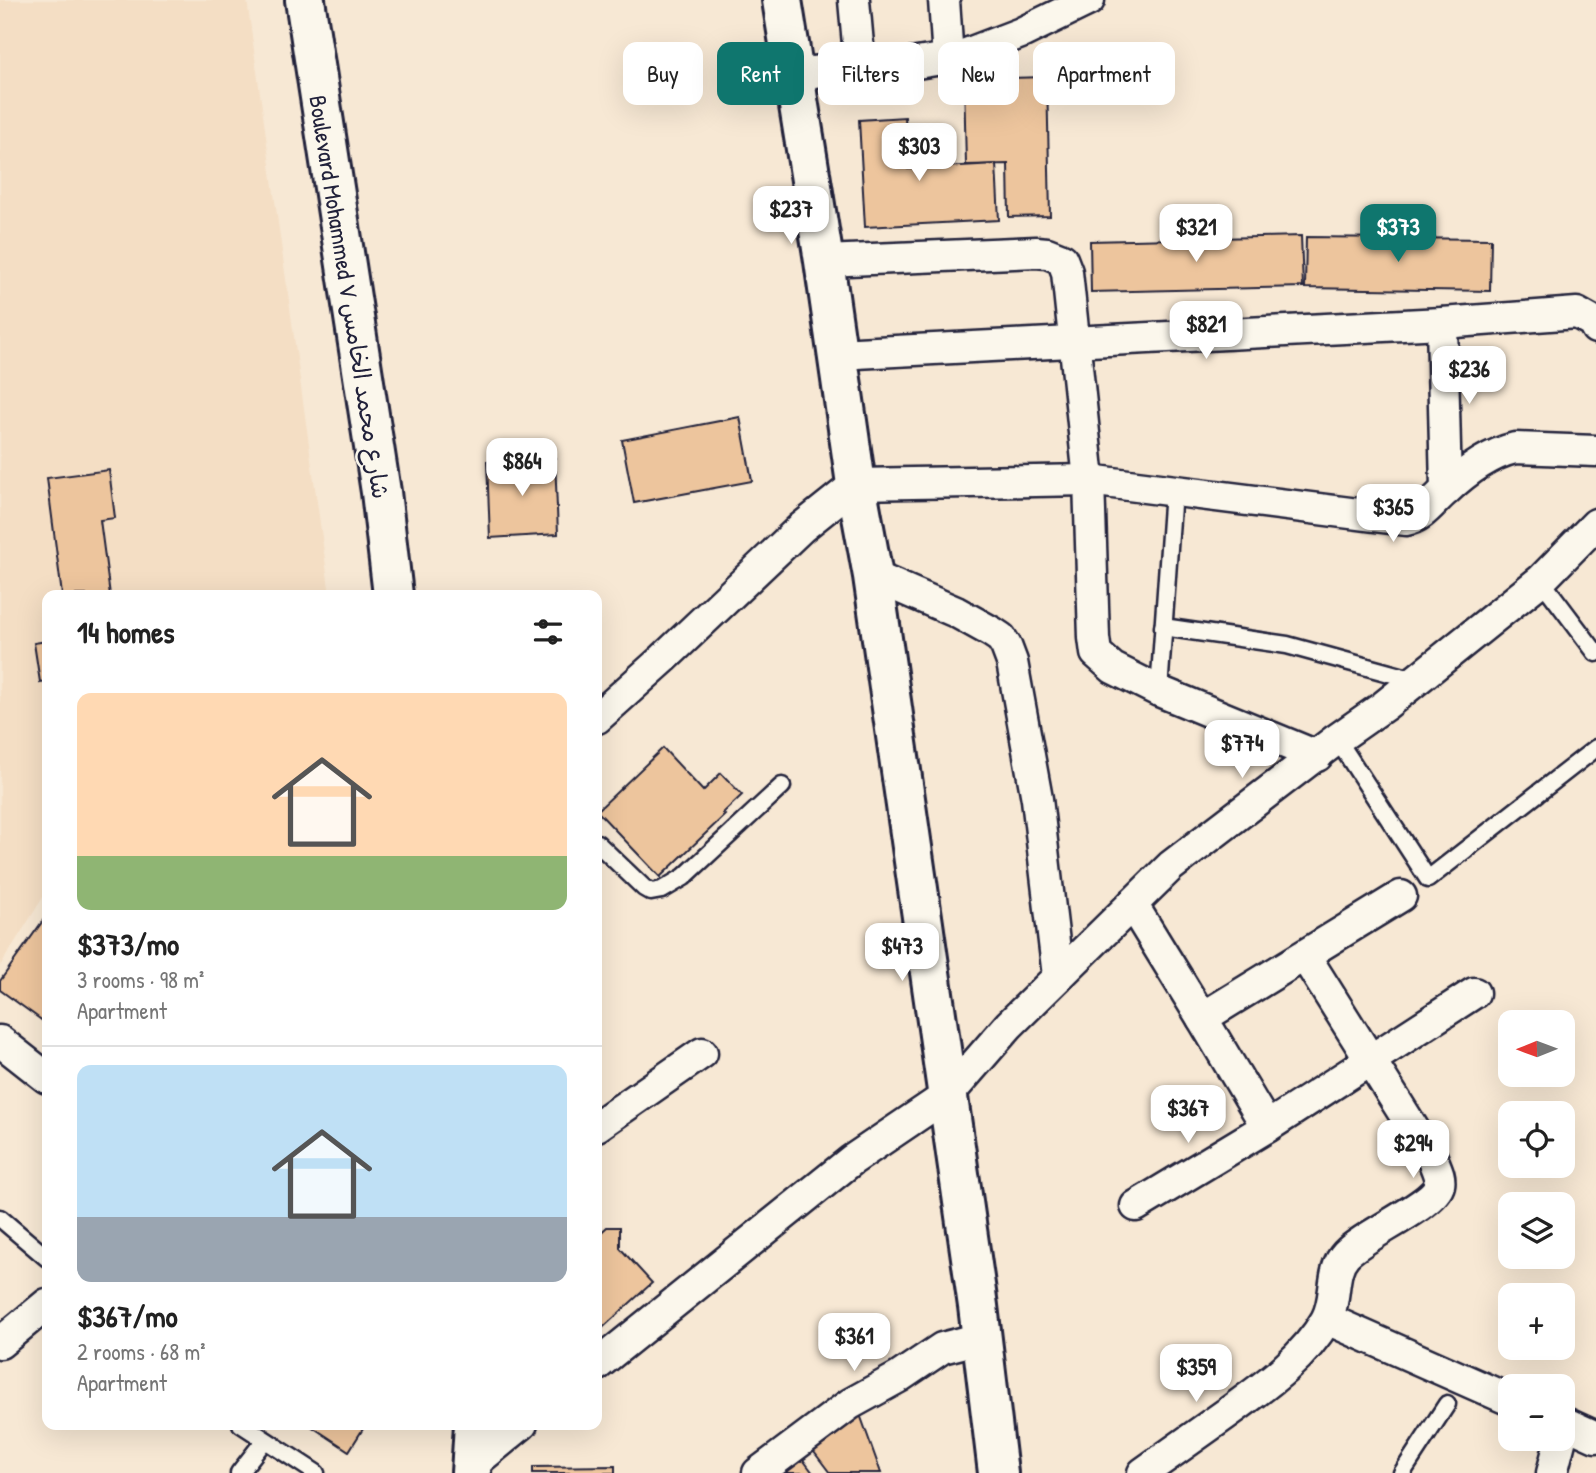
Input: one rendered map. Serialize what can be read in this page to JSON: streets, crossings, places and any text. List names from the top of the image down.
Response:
{
  "streets": {
    "street": ["Boulevard Mohammed V شارع محمد الخامس"]
  },
  "north": "left",
  "page": {
    "chip": [
      "Buy",
      "Rent",
      "Filters",
      "New",
      "Apartment"
    ],
    "price": [
      "$303",
      "$237",
      "$321",
      "$373",
      "$821",
      "$236",
      "$864",
      "$365",
      "$774",
      "$473",
      "$367",
      "$294",
      "$361",
      "$359"
    ],
    "heading": "14 homes",
    "list": [
      {
        "name": "$373/mo",
        "note": "3 rooms · 98 m² · Apartment"
      },
      {
        "name": "$367/mo",
        "note": "2 rooms · 68 m² · Apartment"
      }
    ],
    "map_buttons": ["+", "−"]
  }
}
